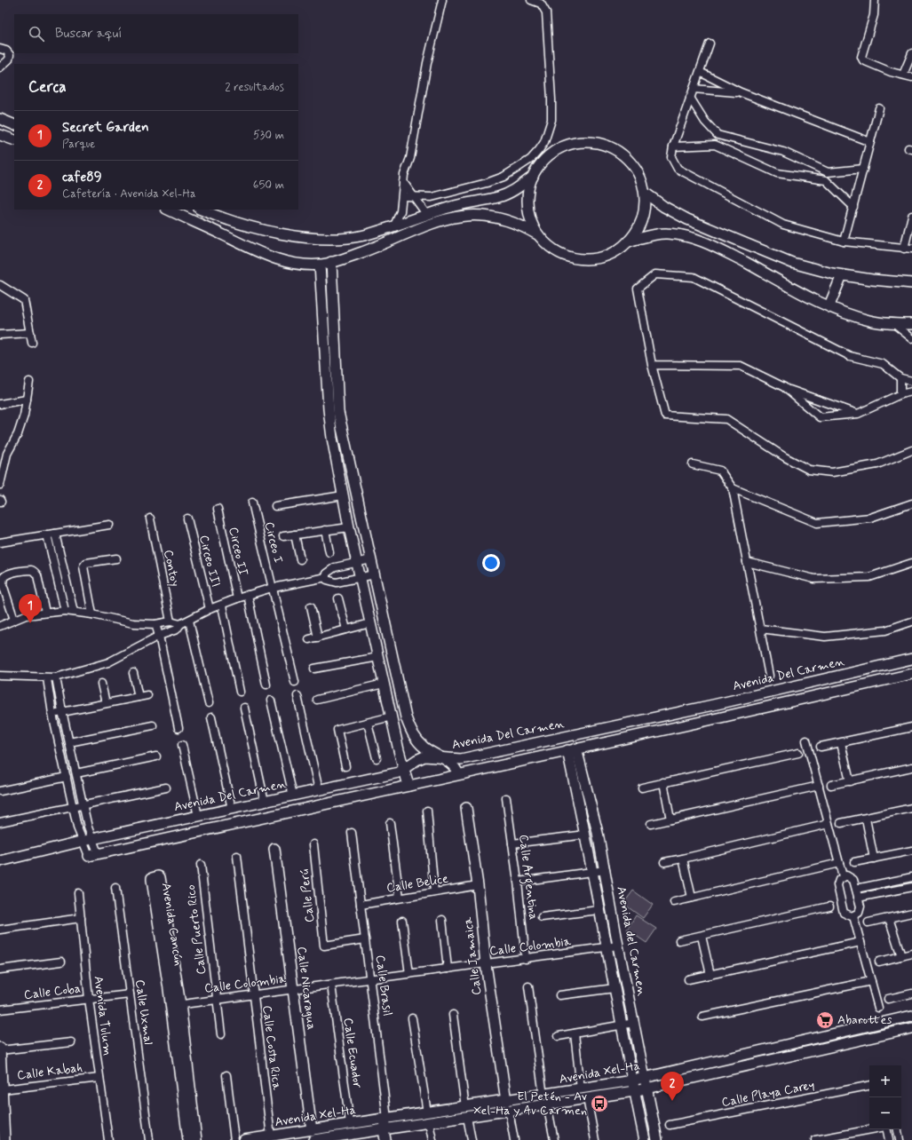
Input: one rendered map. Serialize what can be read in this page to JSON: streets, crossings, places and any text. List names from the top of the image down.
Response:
{
  "streets": {
    "street": [
      "Circeo I",
      "Circeo II",
      "Circeo III",
      "Contoy",
      "Avenida Del Carmen",
      "Calle Argentina",
      "Calle Belice",
      "Calle Perú",
      "Avenida Cancún",
      "Calle Puerto Rico",
      "Avenida del Carmen",
      "Calle Colombia",
      "Calle Jamaica",
      "Calle Brasil",
      "Calle Nicaragua",
      "Calle Coba",
      "Calle Uxmal",
      "Avenida Tulum",
      "Calle Costa Rica",
      "Calle Ecuador",
      "Calle Kabah",
      "Avenida Xel-Ha",
      "Calle Playa Carey"
    ]
  },
  "crossings": [
    ["Calle Argentina", "Calle Colombia"],
    ["Calle Belice", "Calle Jamaica"],
    ["Calle Belice", "Calle Brasil"],
    ["Calle Perú", "Calle Brasil"],
    ["Avenida Cancún", "Calle Colombia"],
    ["Calle Puerto Rico", "Calle Colombia"],
    ["Avenida del Carmen", "Calle Colombia"],
    ["Avenida del Carmen", "Avenida Xel-Ha"],
    ["Calle Colombia", "Calle Jamaica"],
    ["Calle Colombia", "Calle Brasil"],
    ["Calle Colombia", "Calle Nicaragua"],
    ["Calle Colombia", "Calle Costa Rica"],
    ["Calle Colombia", "Calle Ecuador"],
    ["Calle Jamaica", "Avenida Xel-Ha"],
    ["Calle Brasil", "Avenida Xel-Ha"],
    ["Calle Nicaragua", "Avenida Xel-Ha"],
    ["Calle Coba", "Calle Uxmal"],
    ["Calle Coba", "Avenida Tulum"],
    ["Avenida Tulum", "Calle Kabah"],
    ["Calle Costa Rica", "Avenida Xel-Ha"],
    ["Calle Ecuador", "Avenida Xel-Ha"]
  ],
  "places": {
    "supermarket": ["Abarottes"],
    "bus stop": ["El Petén - Av Xel-Ha y Av Carmen"]
  },
  "page": {
    "search": "Buscar aquí",
    "heading": ["Cerca", "2 resultados"],
    "list": [
      {
        "mark": "1",
        "name": "Secret Garden",
        "note": "Parque",
        "value": "530 m"
      },
      {
        "mark": "2",
        "name": "cafe89",
        "note": "Cafetería · Avenida Xel-Ha",
        "value": "650 m"
      }
    ],
    "pins": ["1", "2"],
    "map_buttons": ["+", "−"]
  }
}
